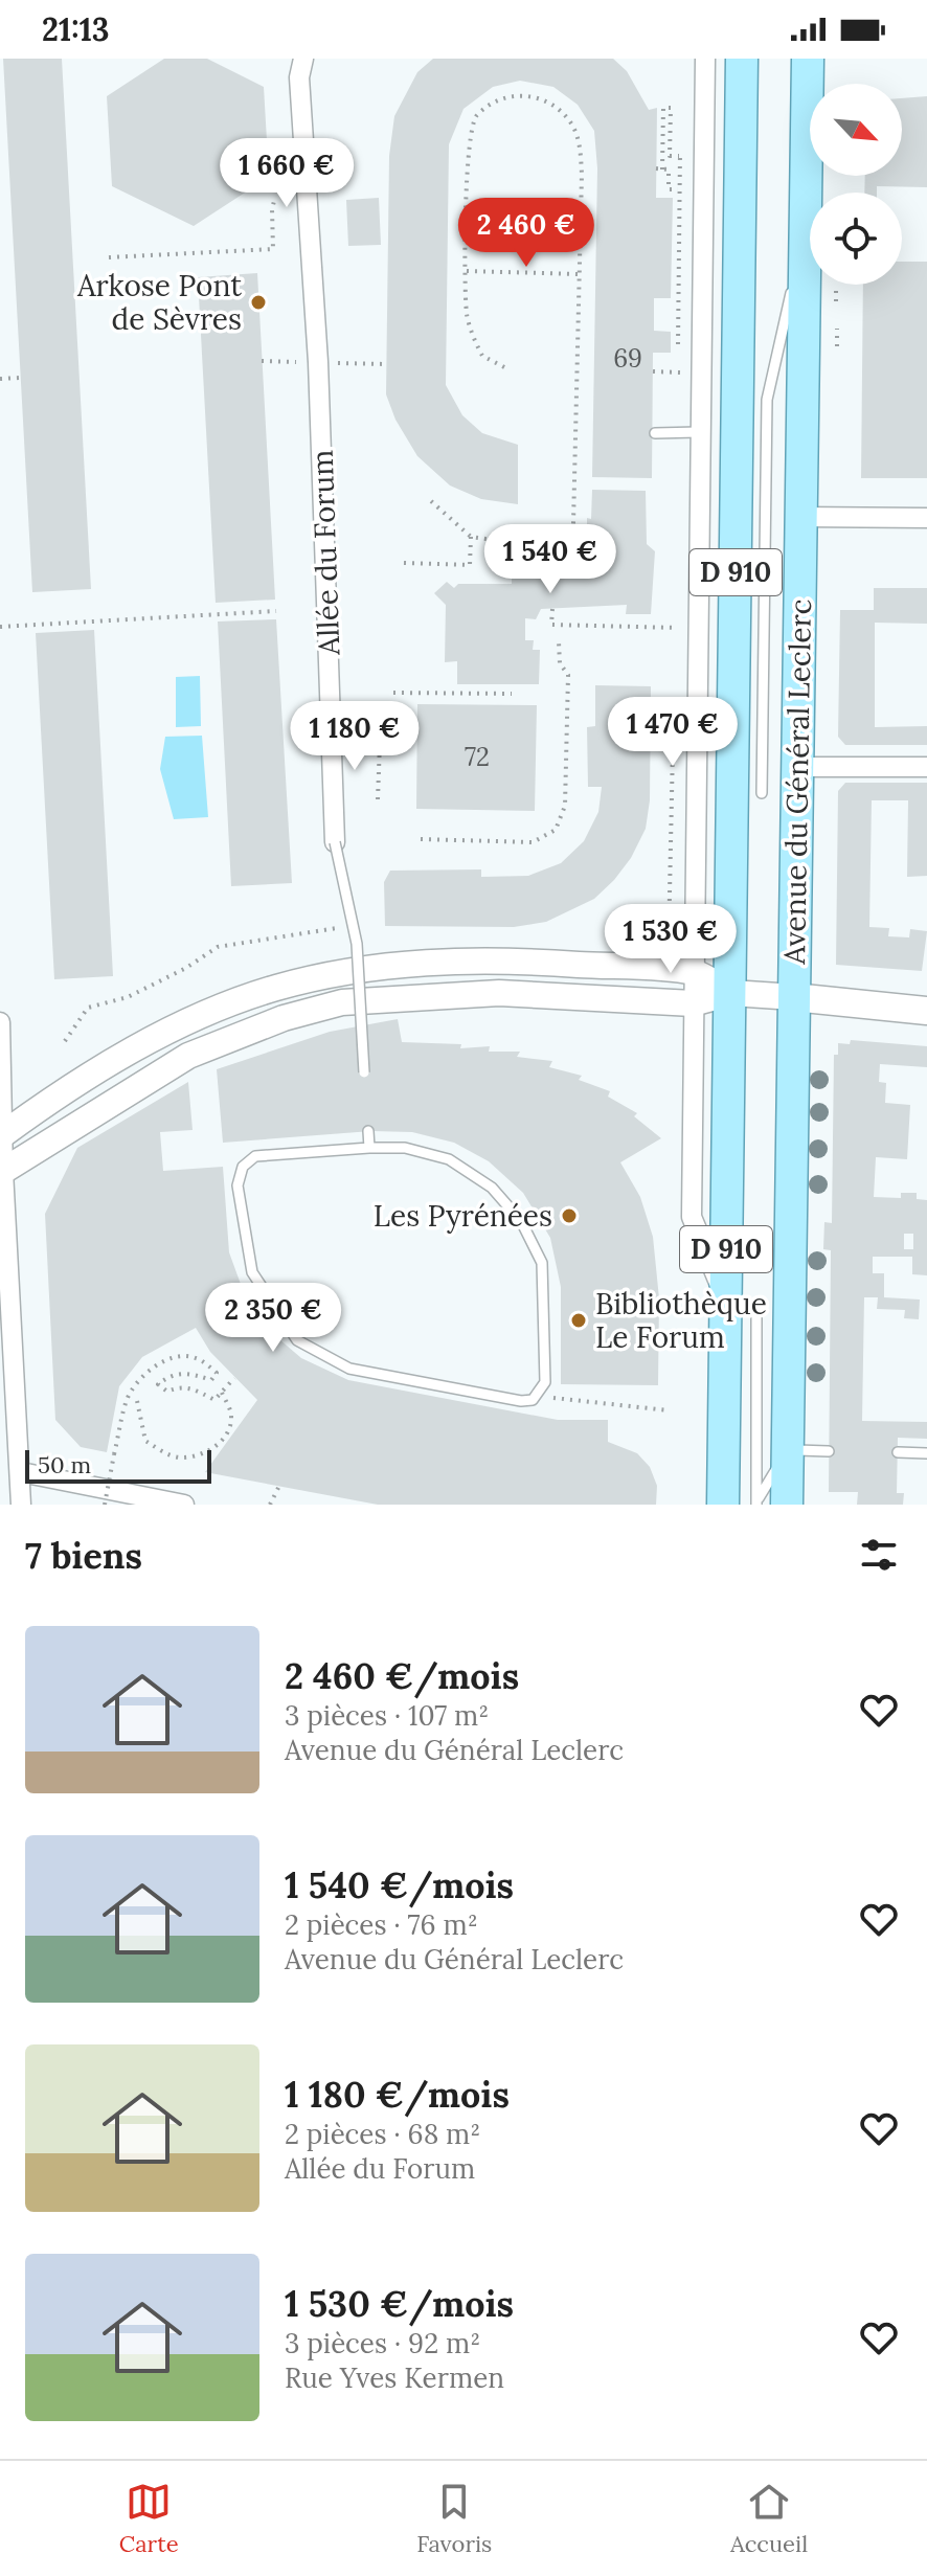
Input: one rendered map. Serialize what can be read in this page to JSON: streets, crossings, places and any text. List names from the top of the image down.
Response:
{
  "streets": {
    "main road": ["D 910", "Avenue du Général Leclerc"],
    "street": ["Allée du Forum"]
  },
  "places": ["Arkose Pont de Sèvres", "Les Pyrénées", "Bibliothèque Le Forum"],
  "house_numbers": ["69", "72"],
  "scale_bar": "50 m",
  "north": "bottom right",
  "page": {
    "status": "21:13",
    "price": [
      "1 660 €",
      "2 460 €",
      "1 540 €",
      "1 470 €",
      "1 180 €",
      "1 530 €",
      "2 350 €"
    ],
    "scale": "50 m",
    "heading": "7 biens",
    "list": [
      {
        "name": "2 460 €/mois",
        "note": "3 pièces · 107 m² · Avenue du Général Leclerc"
      },
      {
        "name": "1 540 €/mois",
        "note": "2 pièces · 76 m² · Avenue du Général Leclerc"
      },
      {
        "name": "1 180 €/mois",
        "note": "2 pièces · 68 m² · Allée du Forum"
      },
      {
        "name": "1 530 €/mois",
        "note": "3 pièces · 92 m² · Rue Yves Kermen"
      }
    ],
    "tabs": ["Carte", "Favoris", "Accueil"]
  }
}
